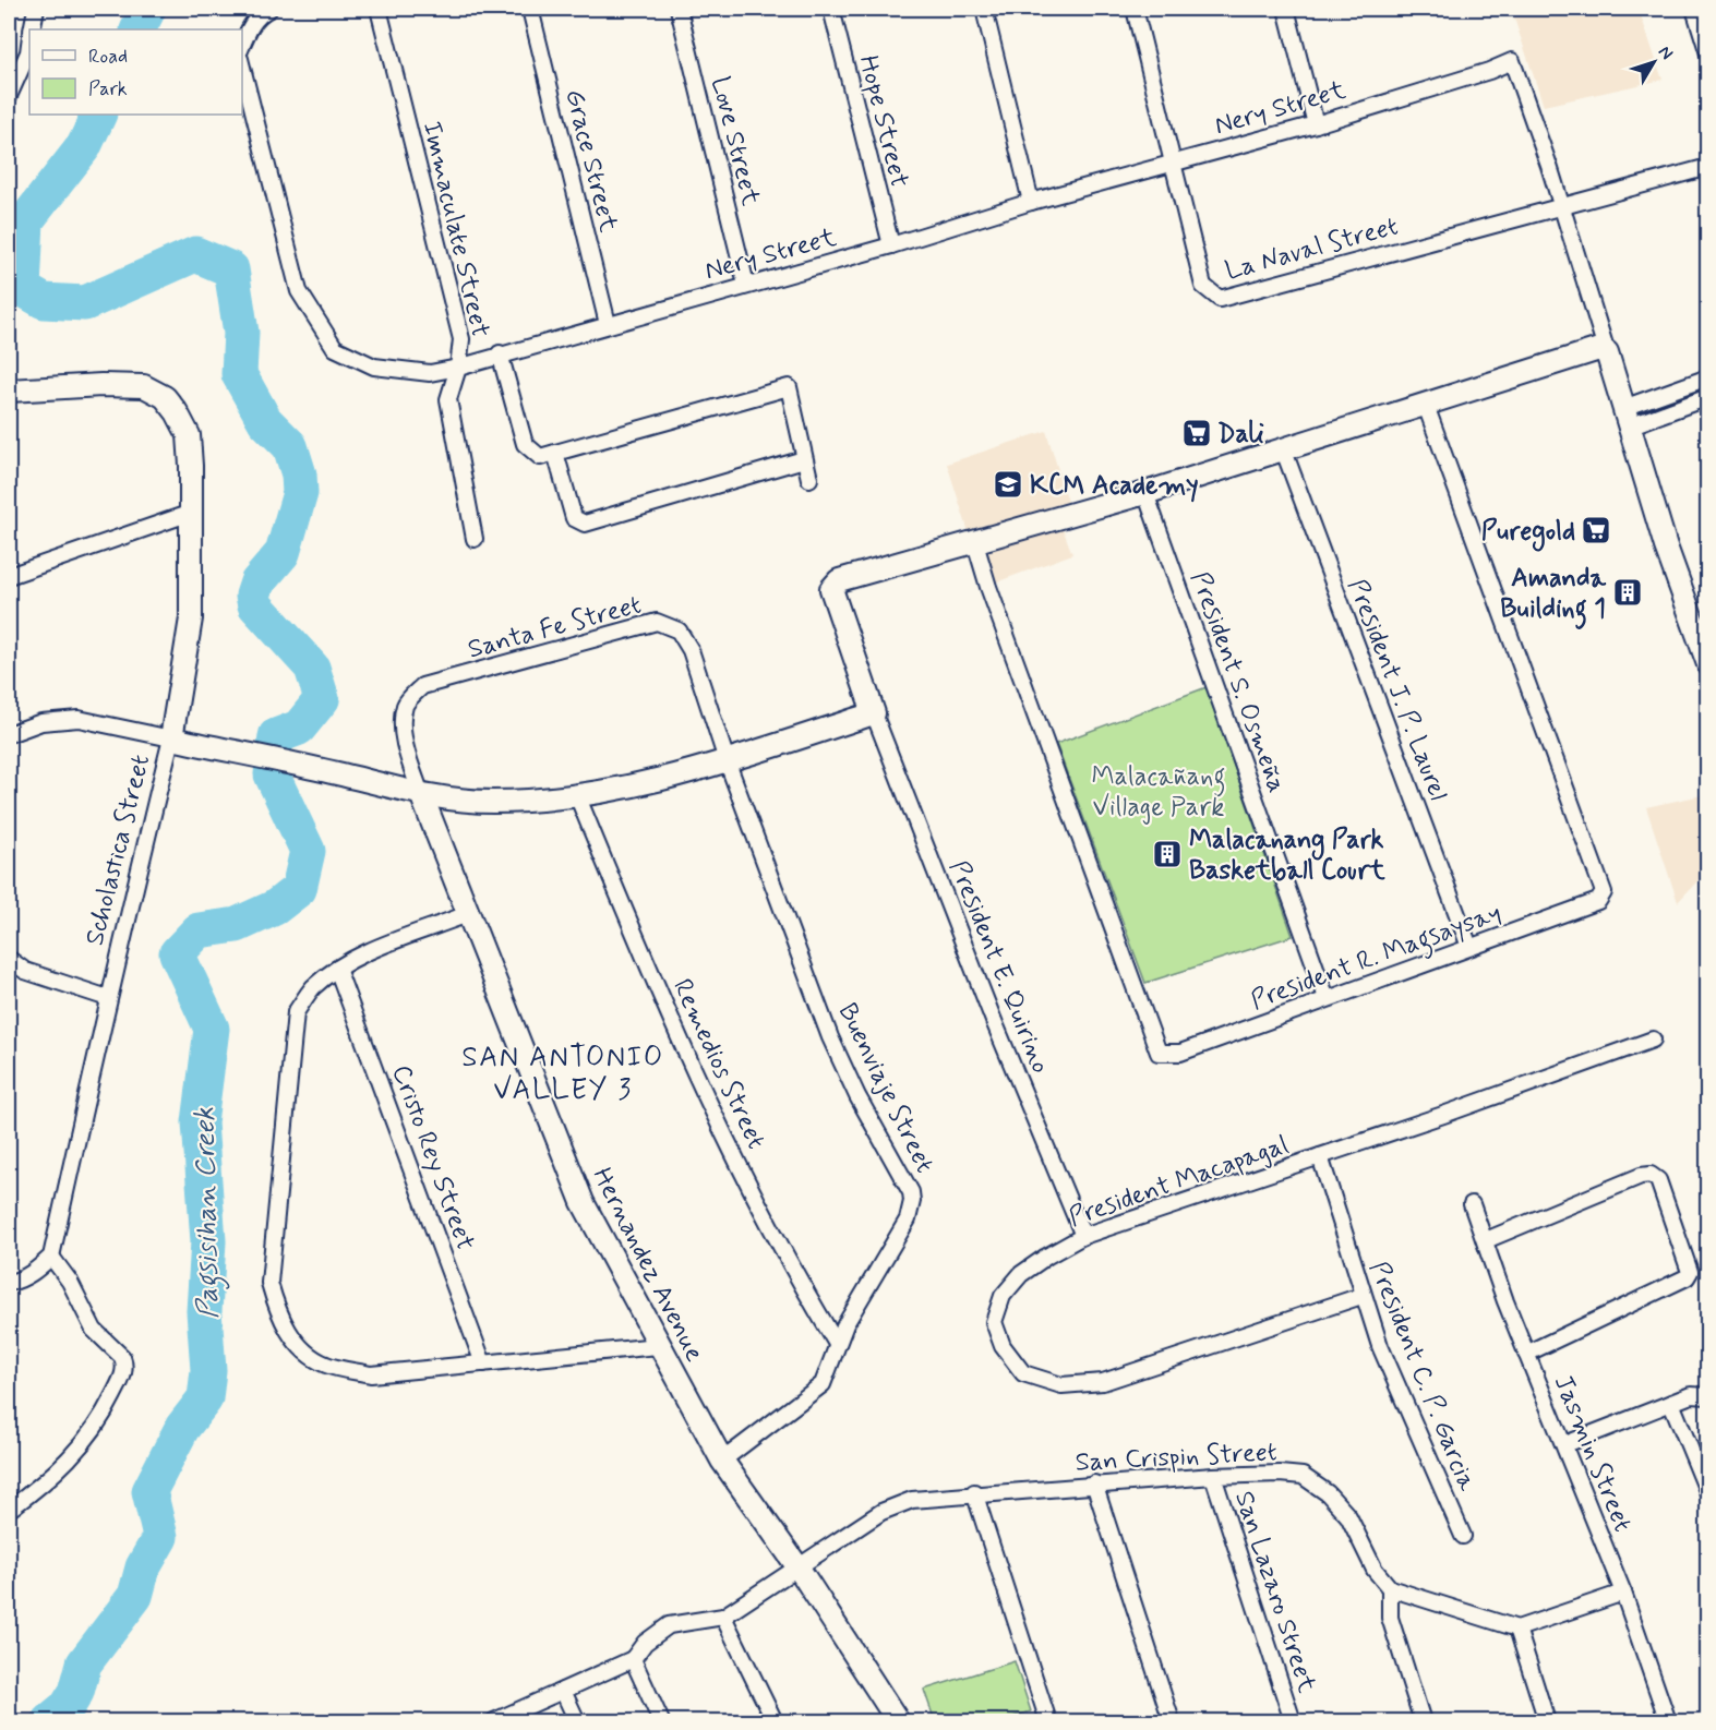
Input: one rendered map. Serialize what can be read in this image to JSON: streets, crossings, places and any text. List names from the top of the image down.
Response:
{
  "streets": {
    "main road": ["Scholastica Street", "Hernandez Avenue"],
    "street": [
      "Nery Street",
      "Hope Street",
      "Love Street",
      "Grace Street",
      "Immaculate Street",
      "La Naval Street",
      "Santa Fe Street",
      "President S. Osmeña",
      "President J. P. Laurel",
      "President R. Magsaysay",
      "President E. Quirino",
      "Remedios Street",
      "Buenviaje Street",
      "Cristo Rey Street",
      "President Macapagal",
      "President C. P. Garcia",
      "Jasmin Street",
      "San Crispin Street",
      "San Lazaro Street"
    ]
  },
  "crossings": [
    ["Nery Street", "Hope Street"],
    ["Nery Street", "Love Street"],
    ["Nery Street", "Grace Street"],
    ["Nery Street", "Immaculate Street"],
    ["Nery Street", "La Naval Street"],
    ["Santa Fe Street", "Buenviaje Street"],
    ["Santa Fe Street", "Hernandez Avenue"],
    ["President S. Osmeña", "President R. Magsaysay"],
    ["President J. P. Laurel", "President R. Magsaysay"],
    ["President E. Quirino", "President Macapagal"],
    ["Remedios Street", "Buenviaje Street"],
    ["Buenviaje Street", "Hernandez Avenue"],
    ["President Macapagal", "President C. P. Garcia"],
    ["Hernandez Avenue", "San Crispin Street"],
    ["San Crispin Street", "San Lazaro Street"]
  ],
  "districts": ["SAN ANTONIO VALLEY 3"],
  "water": ["Pagsisihan Creek"],
  "parks": ["Malacañang Village Park"],
  "places": {
    "supermarket": ["Dali", "Puregold"],
    "school or university": ["KCM Academy"],
    "building": ["Amanda Building 1", "Malacanang Park Basketball Court"]
  },
  "legend": ["Road", "Park"],
  "north": "top right"
}
